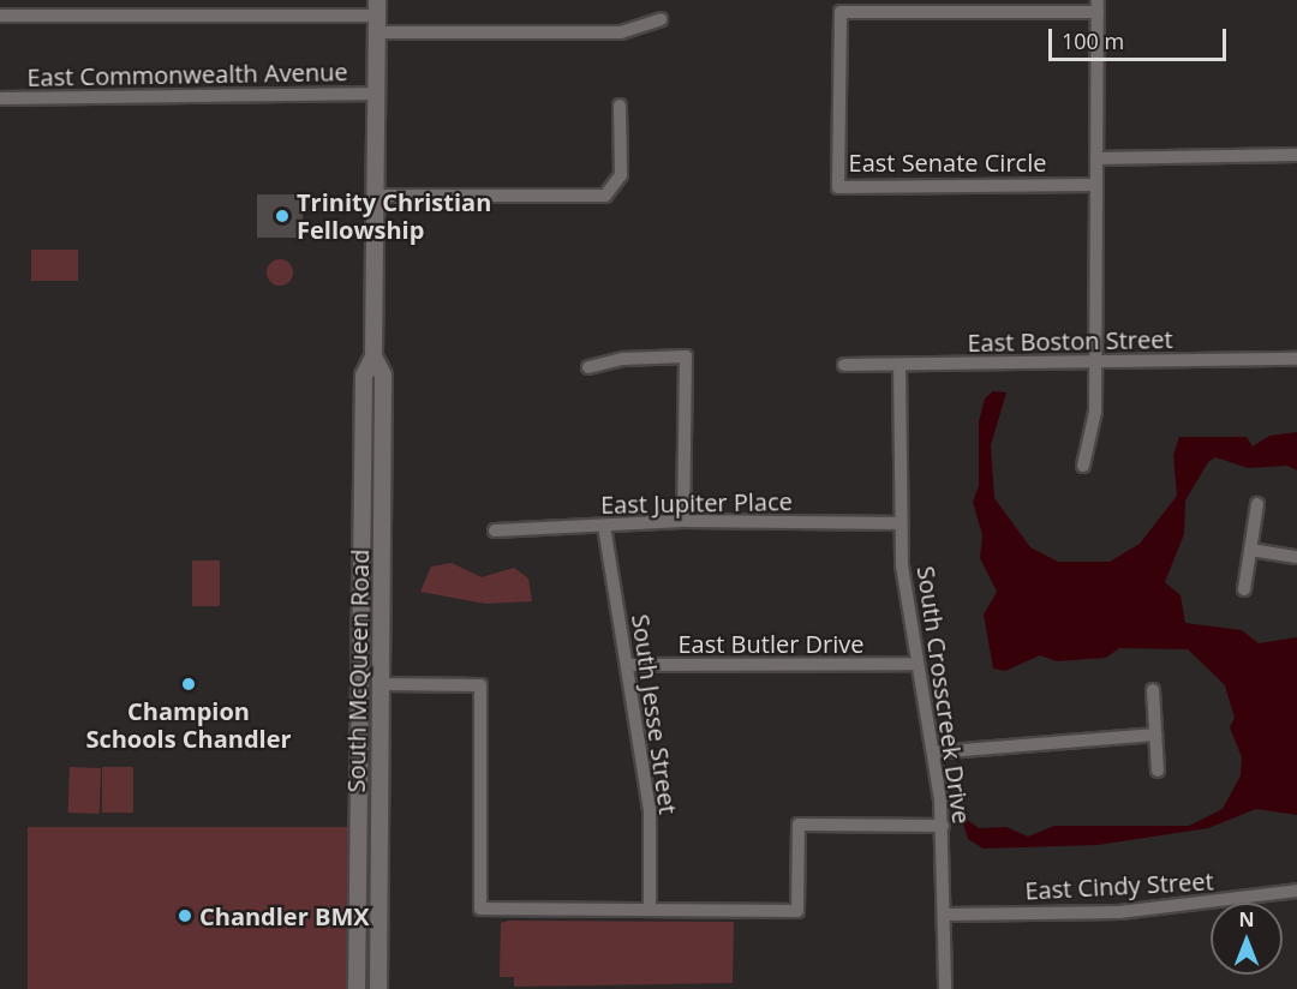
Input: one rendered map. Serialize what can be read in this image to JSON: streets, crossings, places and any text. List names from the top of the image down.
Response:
{
  "streets": {
    "main road": ["South McQueen Road"],
    "street": [
      "East Commonwealth Avenue",
      "East Senate Circle",
      "East Boston Street",
      "East Jupiter Place",
      "East Butler Drive",
      "South Crosscreek Drive",
      "South Jesse Street",
      "East Cindy Street"
    ]
  },
  "crossings": [
    ["East Commonwealth Avenue", "South McQueen Road"],
    ["East Boston Street", "South Crosscreek Drive"],
    ["East Jupiter Place", "South Crosscreek Drive"],
    ["East Jupiter Place", "South Jesse Street"],
    ["East Butler Drive", "South Crosscreek Drive"],
    ["East Butler Drive", "South Jesse Street"],
    ["South Crosscreek Drive", "East Cindy Street"]
  ],
  "places": ["Trinity Christian Fellowship", "Champion Schools Chandler", "Chandler BMX"],
  "scale_bar": "100 m",
  "north": "top"
}
